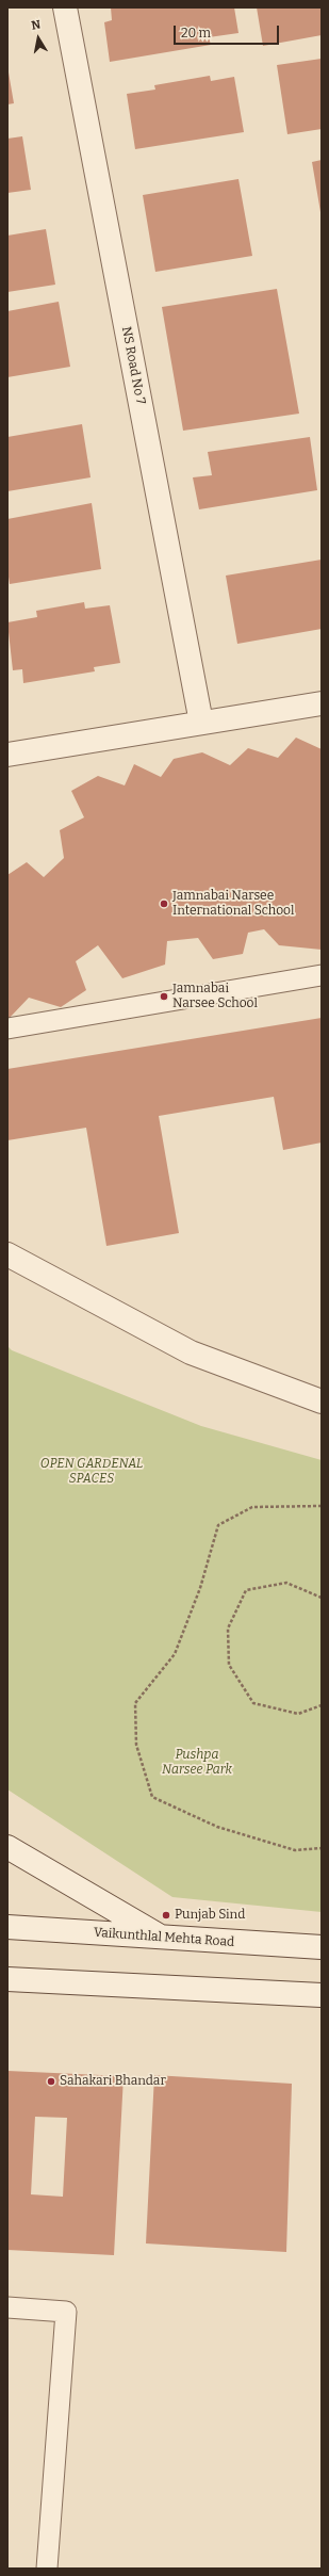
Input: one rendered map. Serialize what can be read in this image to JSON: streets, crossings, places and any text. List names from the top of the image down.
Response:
{
  "streets": {
    "street": ["NS Road No 7", "Vaikunthlal Mehta Road"]
  },
  "parks": ["OPEN GARDENAL SPACES", "Pushpa Narsee Park"],
  "places": [
    "Jamnabai Narsee International School",
    "Jamnabai Narsee School",
    "Punjab Sind",
    "Sahakari Bhandar"
  ],
  "scale_bar": "20 m",
  "north": "top"
}
